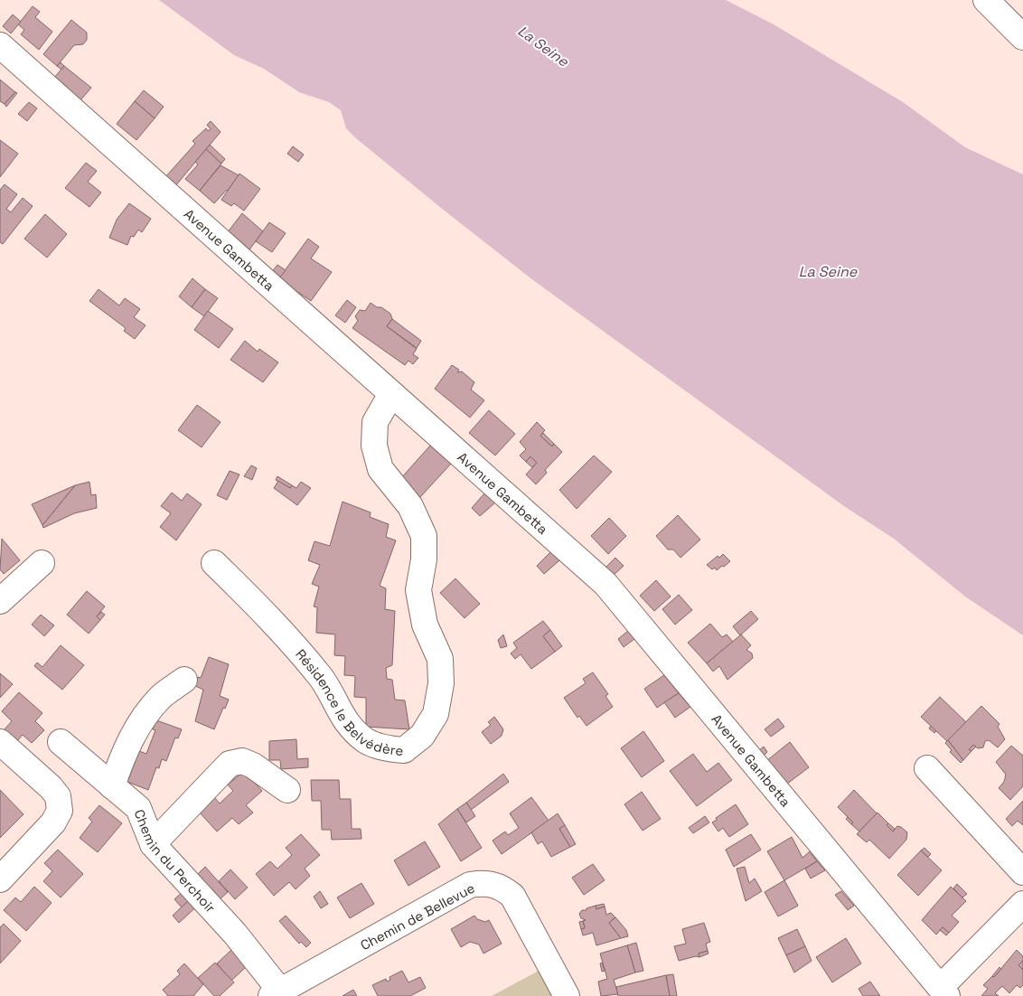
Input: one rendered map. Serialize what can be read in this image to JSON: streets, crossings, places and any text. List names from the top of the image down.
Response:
{
  "streets": {
    "street": [
      "Avenue Gambetta",
      "Résidence le Belvédère",
      "Chemin du Perchoir",
      "Chemin de Bellevue"
    ]
  },
  "crossings": [
    ["Avenue Gambetta", "Résidence le Belvédère"],
    ["Chemin du Perchoir", "Chemin de Bellevue"]
  ],
  "water": ["La Seine"]
}
